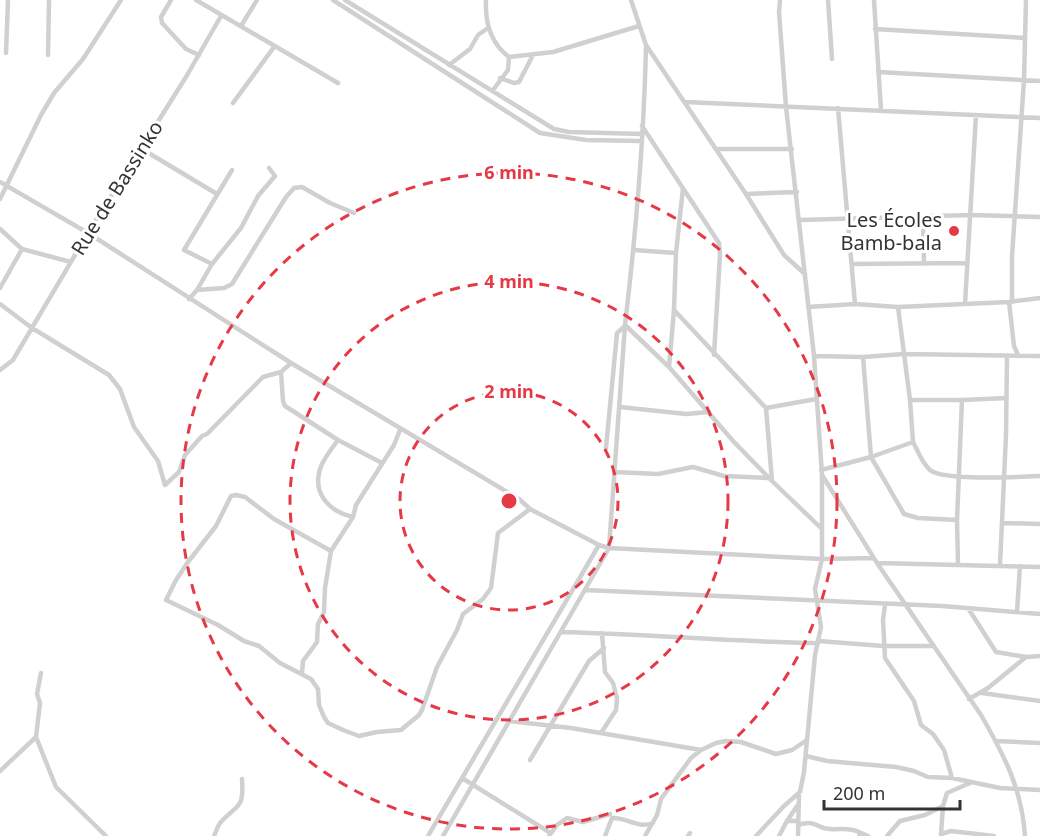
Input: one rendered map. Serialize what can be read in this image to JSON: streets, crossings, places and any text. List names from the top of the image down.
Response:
{
  "streets": {
    "street": ["Rue de Bassinko"]
  },
  "places": ["Les Écoles Bamb-bala"],
  "scale_bar": "200 m",
  "rings": ["6 min", "4 min", "2 min"]
}
